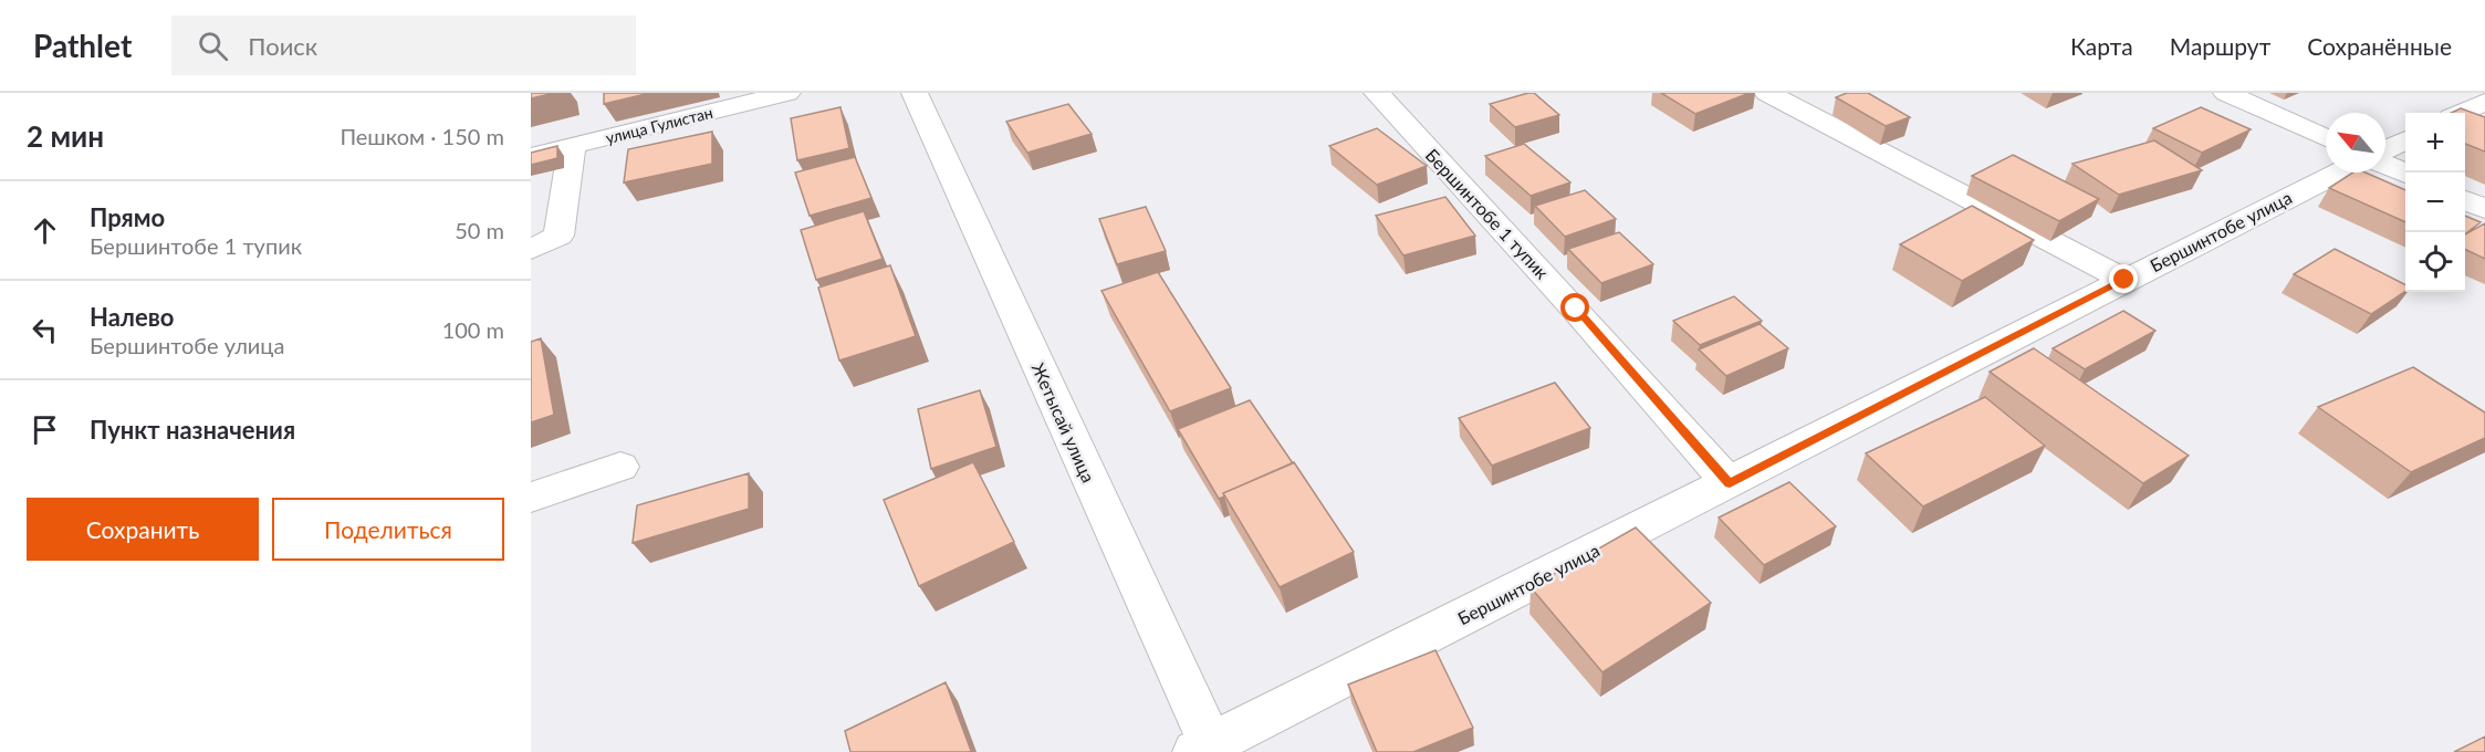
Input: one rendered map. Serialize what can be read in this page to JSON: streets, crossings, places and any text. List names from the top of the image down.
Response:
{
  "streets": {
    "street": [
      "улица Гулистан",
      "Бершинтобе 1 тупик",
      "Бершинтобе улица",
      "Жетысай улица"
    ]
  },
  "crossings": [
    ["Бершинтобе 1 тупик", "Бершинтобе улица"],
    ["Бершинтобе улица", "Жетысай улица"]
  ],
  "north": "top left",
  "page": {
    "header": "Pathlet",
    "search": "Поиск",
    "nav": ["Карта", "Маршрут", "Сохранённые"],
    "heading": ["2 мин", "Пешком · 150 m"],
    "map_buttons": ["+", "−"],
    "list": [
      ["Прямо", "Бершинтобе 1 тупик", "50 m"],
      ["Налево", "Бершинтобе улица", "100 m"],
      "Пункт назначения"
    ],
    "buttons": ["Сохранить", "Поделиться"]
  }
}
